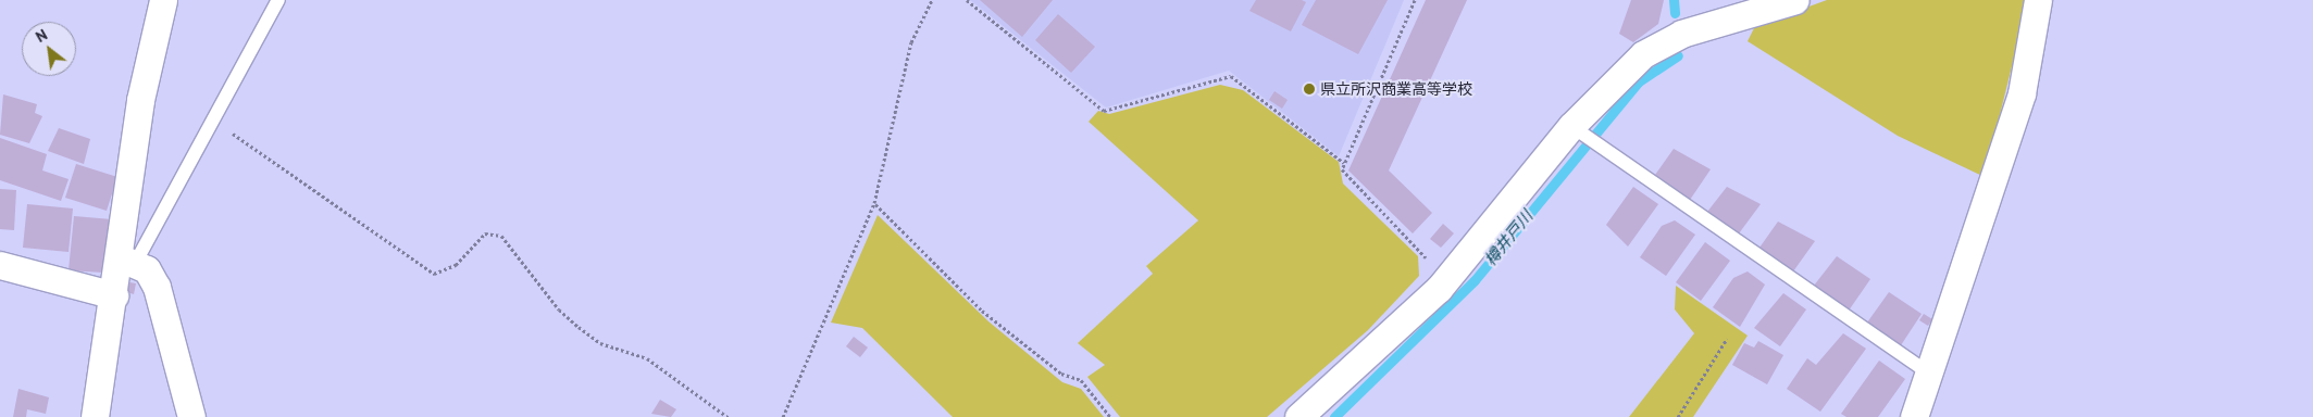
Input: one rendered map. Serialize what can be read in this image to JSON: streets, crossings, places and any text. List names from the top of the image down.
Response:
{
  "water": ["樽井戸川"],
  "places": ["県立所沢商業高等学校"],
  "north": "top left"
}
